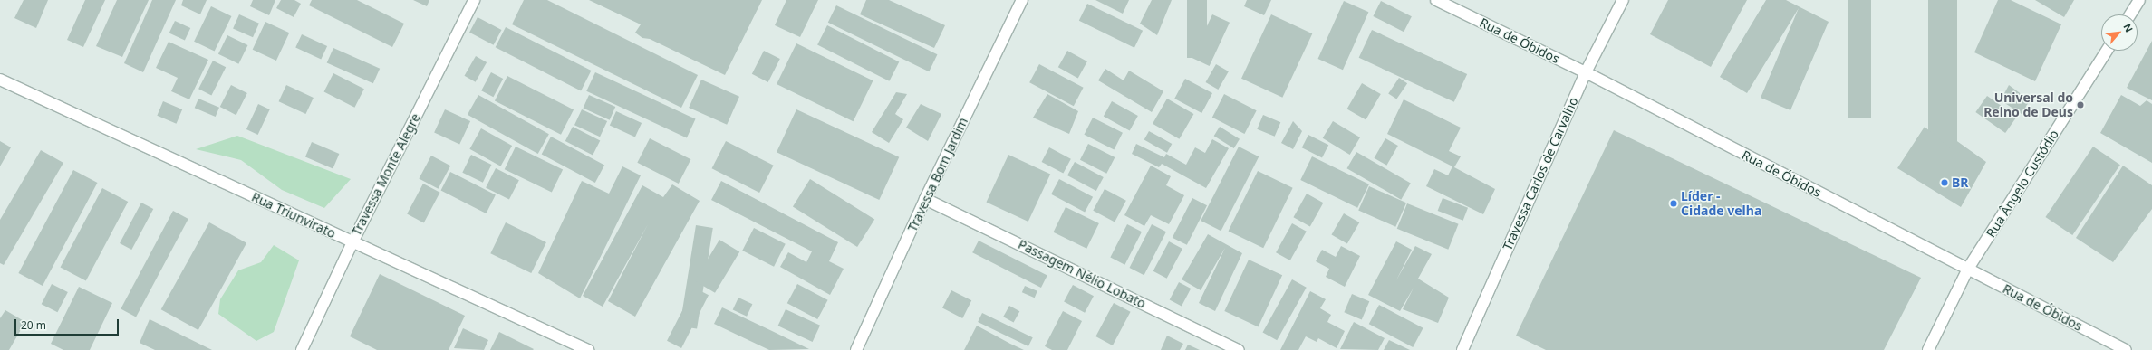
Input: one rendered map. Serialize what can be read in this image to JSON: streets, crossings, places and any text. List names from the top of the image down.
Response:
{
  "streets": {
    "street": [
      "Rua de Óbidos",
      "Travessa Carlos de Carvalho",
      "Travessa Monte Alegre",
      "Travessa Bom Jardim",
      "Rua Ângelo Custódio",
      "Rua Triunvirato",
      "Passagem Nélio Lobato"
    ]
  },
  "crossings": [
    ["Rua de Óbidos", "Travessa Carlos de Carvalho"],
    ["Rua de Óbidos", "Rua Ângelo Custódio"],
    ["Travessa Monte Alegre", "Rua Triunvirato"],
    ["Travessa Bom Jardim", "Passagem Nélio Lobato"]
  ],
  "places": ["Universal do Reino de Deus", "BR", "Líder - Cidade velha"],
  "scale_bar": "20 m",
  "north": "top right"
}
